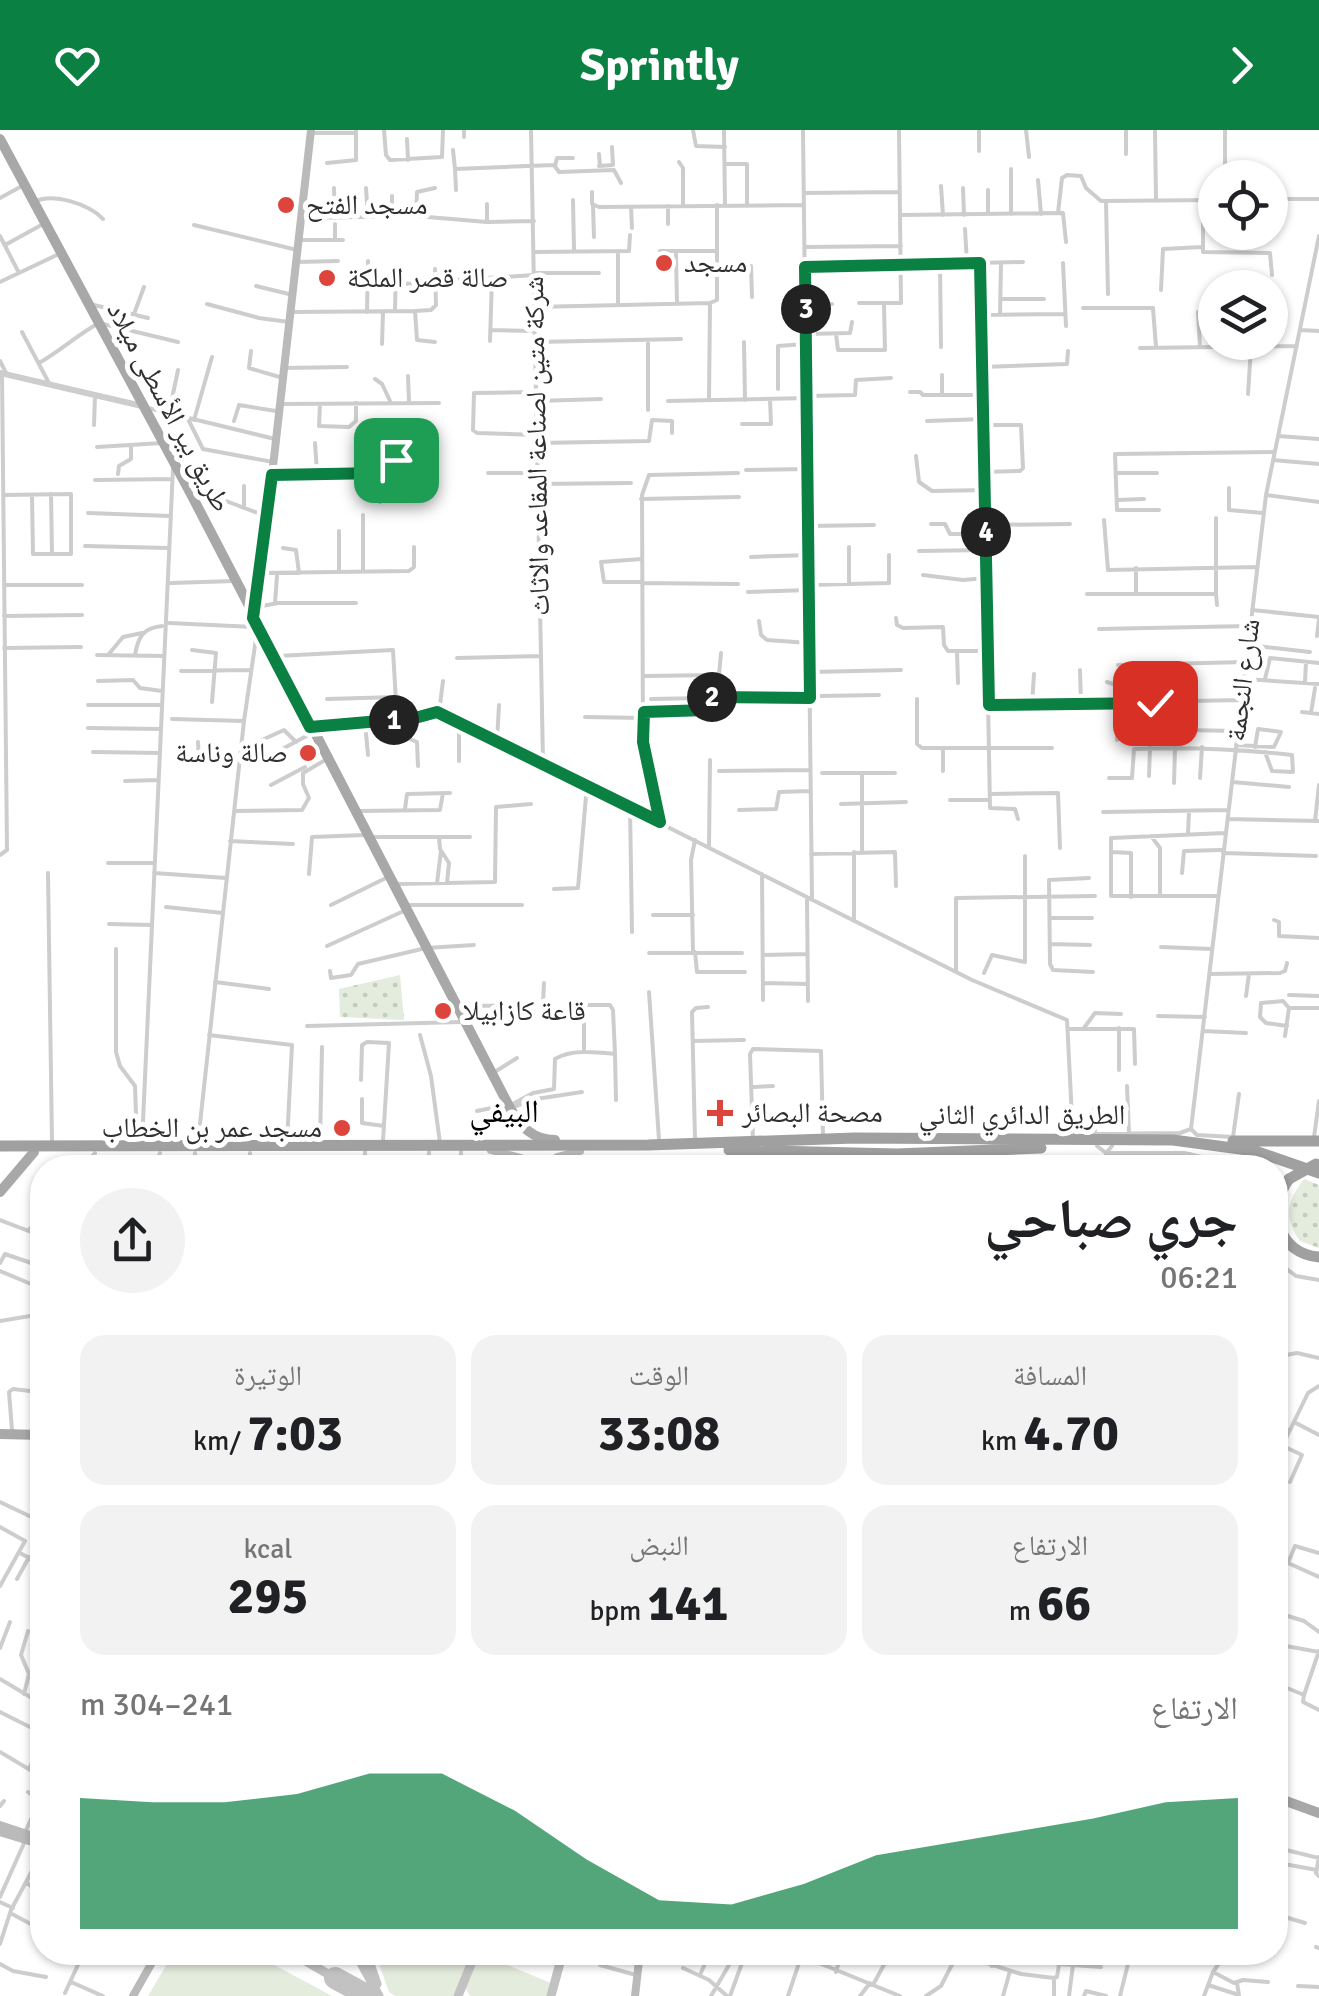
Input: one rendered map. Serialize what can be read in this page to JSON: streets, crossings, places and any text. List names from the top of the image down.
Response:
{
  "streets": {
    "highway": ["الطريق الدائري الثاني"],
    "main road": ["طريق بير الأسطى ميلاد"],
    "street": ["شركة متين لصناعة المقاعد والاثاث", "شارع النجمة"]
  },
  "districts": ["البيفي"],
  "places": {
    "other": [
      "مسجد الفتح",
      "مسجد",
      "صالة قصر الملكة",
      "صالة وناسة",
      "قاعة كازابيلا",
      "مسجد عمر بن الخطاب"
    ],
    "health": ["مصحة البصائر"]
  },
  "page": {
    "header": "Sprintly",
    "pins": [
      "3",
      "4",
      "2",
      "1"
    ],
    "heading": ["جري صباحي", "06:21"],
    "stats": [
      ["المسافة", "4.70 km"],
      ["الوقت", "33:08"],
      ["الوتيرة", "7:03 /km"],
      ["الارتفاع", "66 m"],
      ["النبض", "141 bpm"],
      ["kcal", "295"]
    ],
    "chart": ["الارتفاع", "241–304 m"]
  }
}
